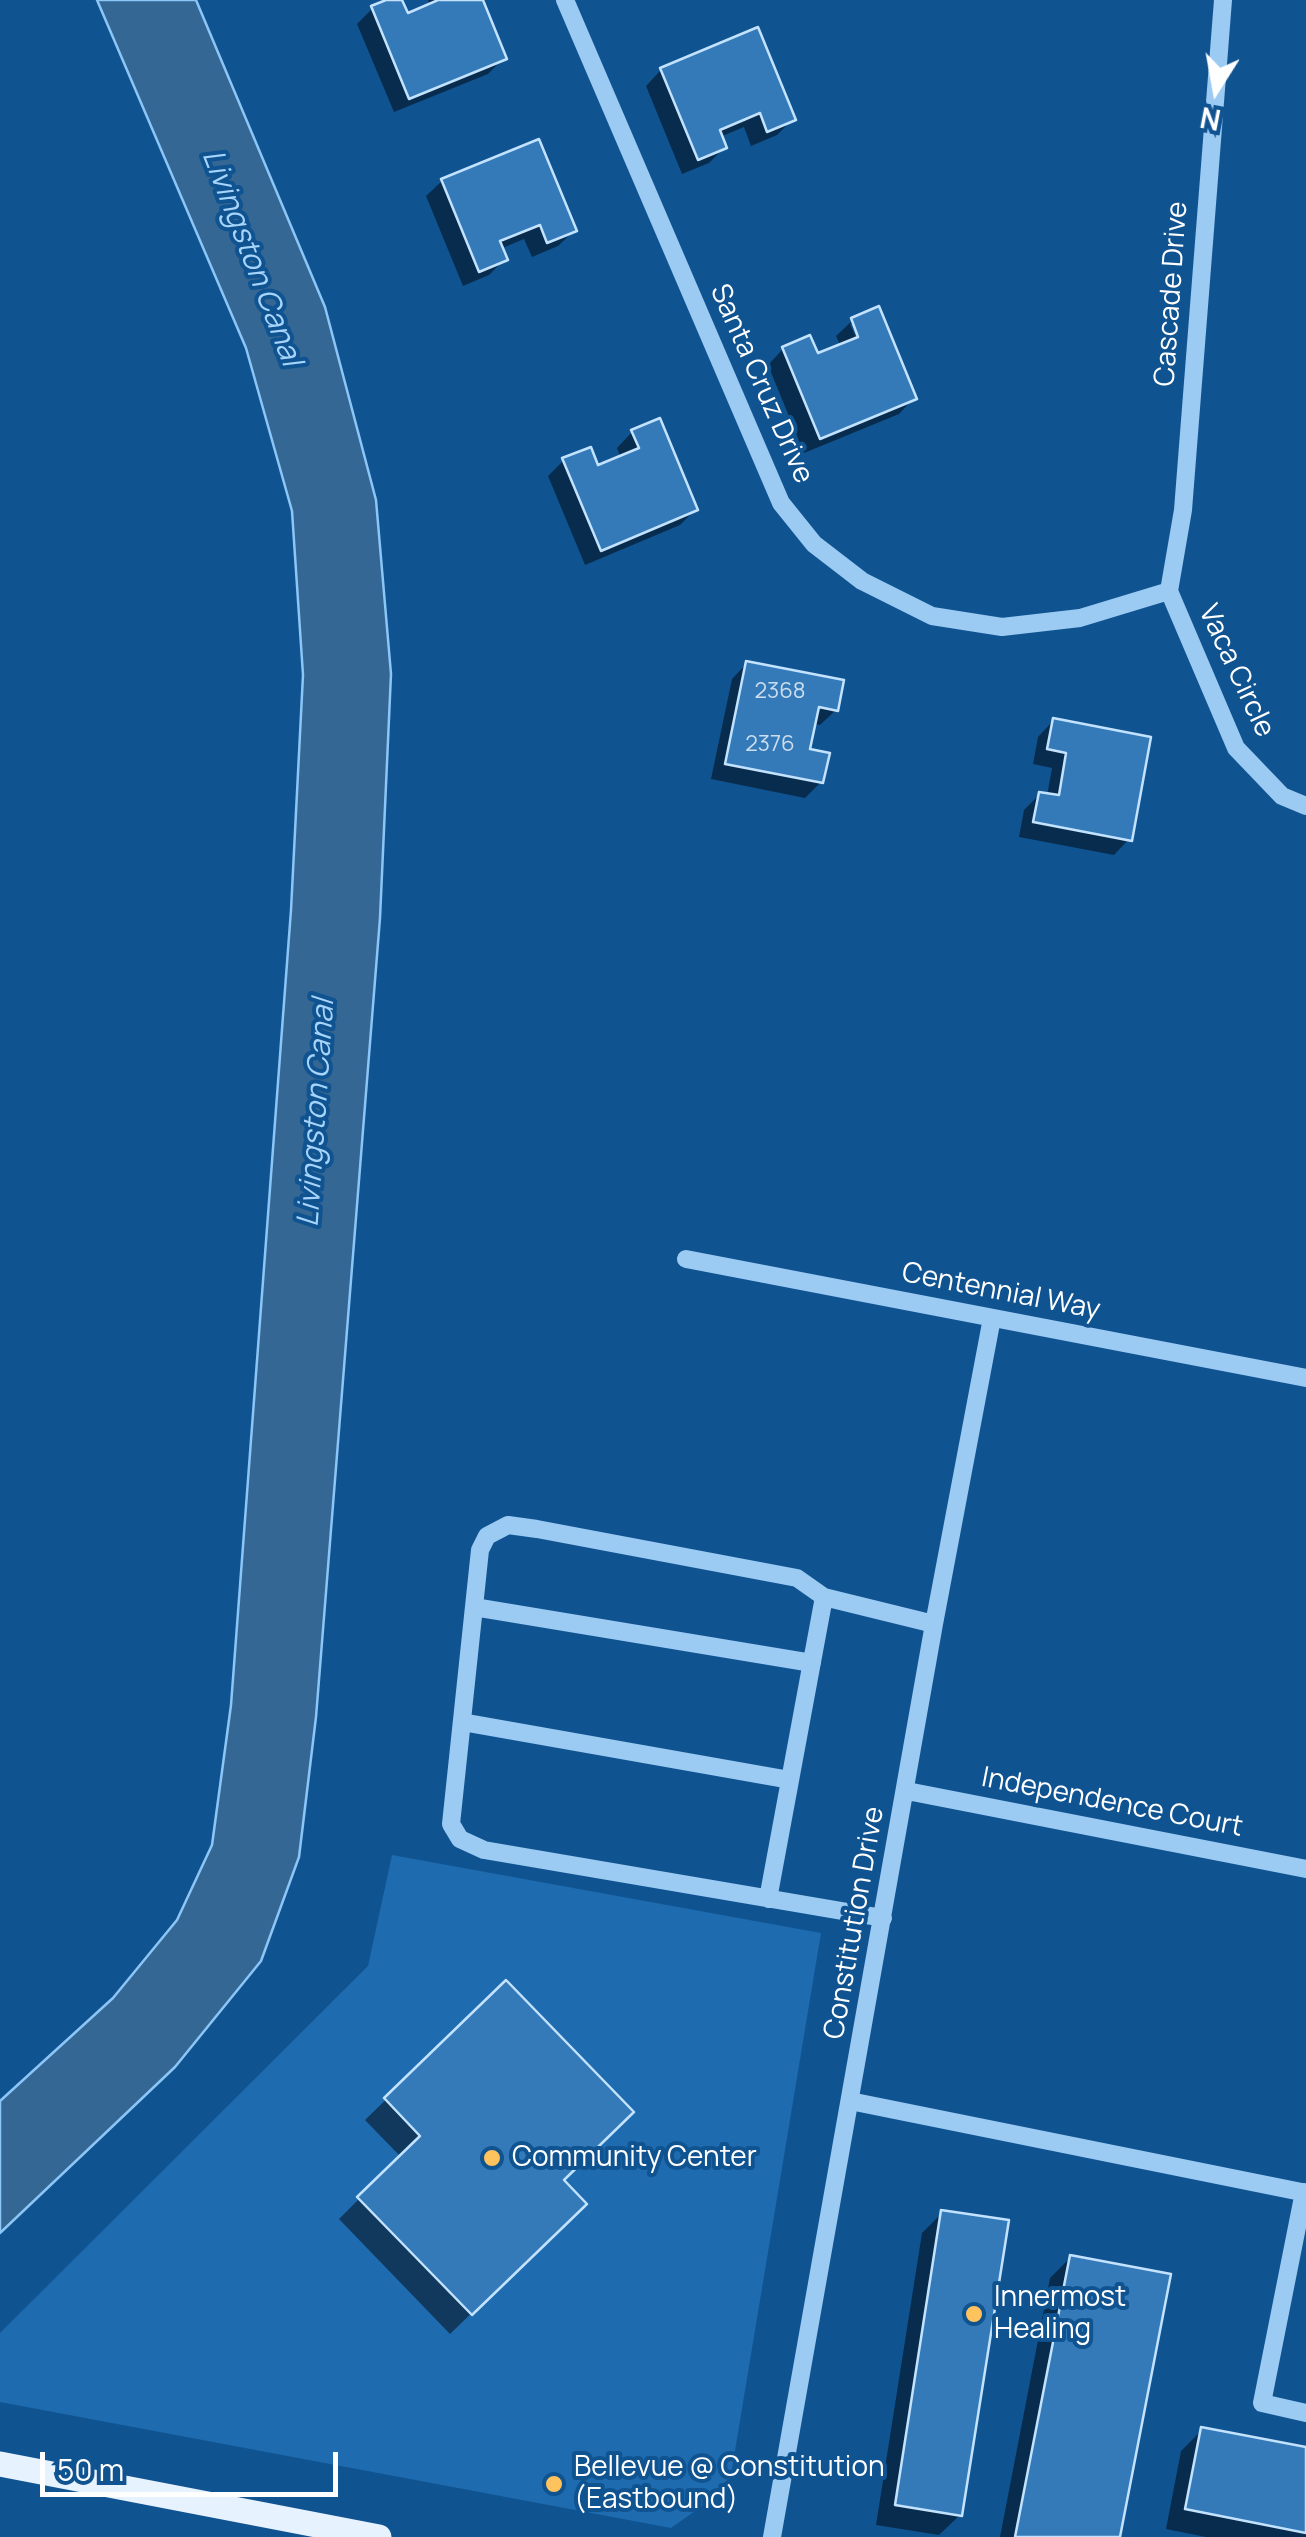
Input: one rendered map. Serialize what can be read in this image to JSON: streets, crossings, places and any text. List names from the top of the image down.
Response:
{
  "streets": {
    "street": [
      "Cascade Drive",
      "Santa Cruz Drive",
      "Vaca Circle",
      "Centennial Way",
      "Independence Court",
      "Constitution Drive"
    ]
  },
  "crossings": [
    ["Cascade Drive", "Santa Cruz Drive"],
    ["Cascade Drive", "Vaca Circle"],
    ["Santa Cruz Drive", "Vaca Circle"],
    ["Centennial Way", "Constitution Drive"],
    ["Independence Court", "Constitution Drive"]
  ],
  "water": ["Livingston Canal"],
  "places": ["Community Center", "Innermost Healing", "Bellevue @ Constitution (Eastbound)"],
  "house_numbers": ["2368", "2376"],
  "scale_bar": "50 m",
  "north": "bottom"
}
